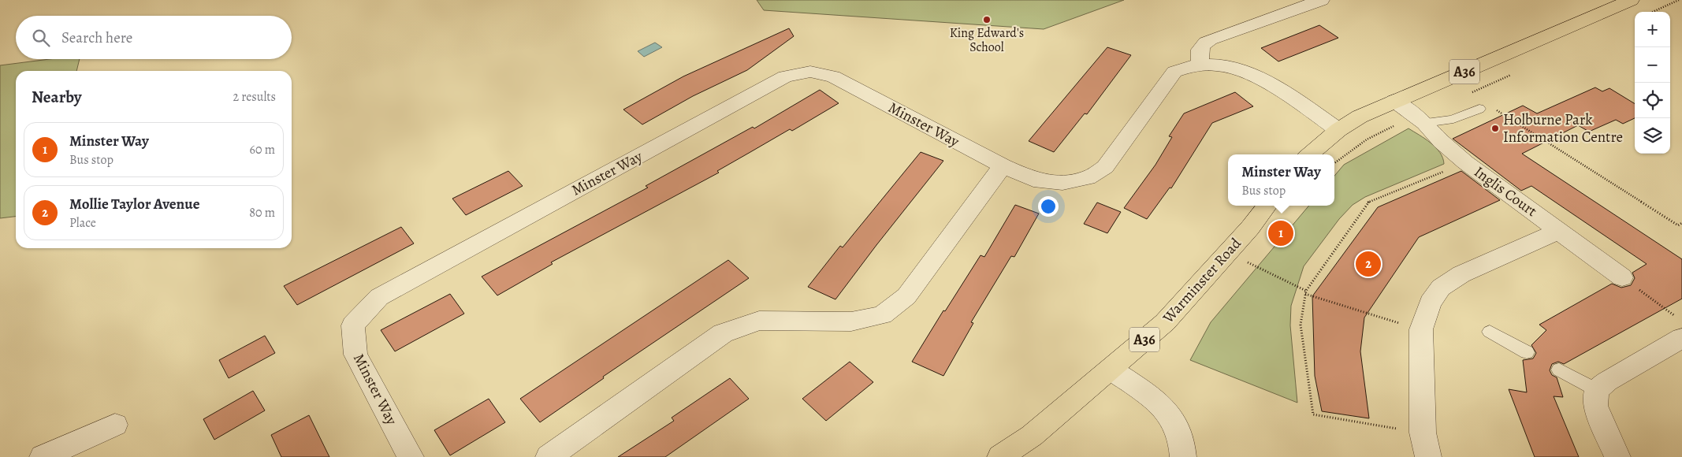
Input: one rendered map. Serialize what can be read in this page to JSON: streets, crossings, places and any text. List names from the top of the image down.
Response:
{
  "streets": {
    "highway": ["A36", "Warminster Road"],
    "street": ["Minster Way", "Inglis Court"]
  },
  "crossings": [
    ["A36", "Minster Way"],
    ["A36", "Inglis Court"]
  ],
  "places": ["King Edward's School", "Holburne Park Information Centre"],
  "page": {
    "map_buttons": ["+", "−"],
    "search": "Search here",
    "heading": ["Nearby", "2 results"],
    "list": [
      {
        "mark": "1",
        "name": "Minster Way",
        "note": "Bus stop",
        "value": "60 m"
      },
      {
        "mark": "2",
        "name": "Mollie Taylor Avenue",
        "note": "Place",
        "value": "80 m"
      }
    ],
    "popup": ["Minster Way", "Bus stop"],
    "pins": ["1", "2"]
  }
}
